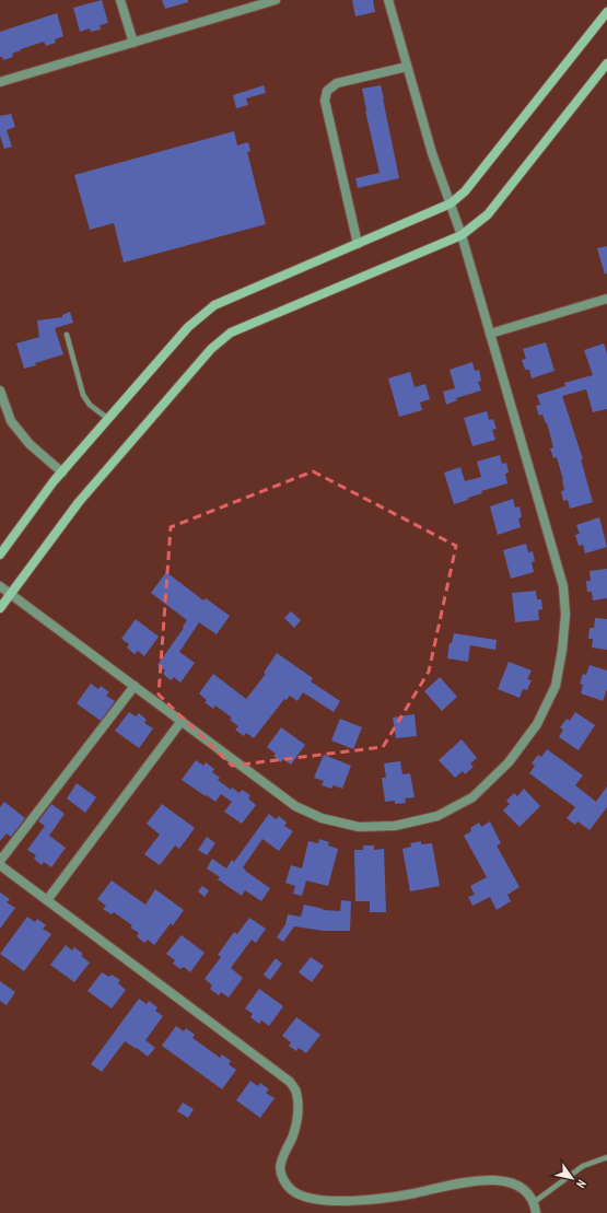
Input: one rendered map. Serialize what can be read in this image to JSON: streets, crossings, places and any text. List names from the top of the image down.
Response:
{
  "north": "bottom right"
}
